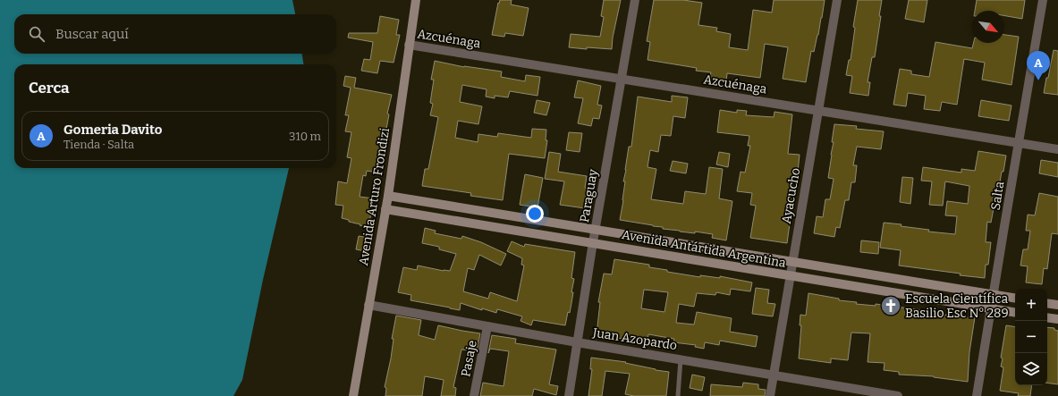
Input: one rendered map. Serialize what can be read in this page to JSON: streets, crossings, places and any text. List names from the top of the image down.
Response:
{
  "streets": {
    "main road": ["Avenida Arturo Frondizi", "Avenida Antártida Argentina"],
    "street": [
      "Azcuénaga",
      "Paraguay",
      "Ayacucho",
      "Salta",
      "Juan Azopardo",
      "Pasaje"
    ]
  },
  "crossings": [
    ["Azcuénaga", "Paraguay"],
    ["Azcuénaga", "Ayacucho"],
    ["Azcuénaga", "Salta"],
    ["Azcuénaga", "Avenida Arturo Frondizi"],
    ["Paraguay", "Avenida Antártida Argentina"],
    ["Paraguay", "Juan Azopardo"],
    ["Ayacucho", "Avenida Antártida Argentina"],
    ["Ayacucho", "Juan Azopardo"],
    ["Salta", "Avenida Antártida Argentina"],
    ["Avenida Arturo Frondizi", "Avenida Antártida Argentina"],
    ["Avenida Arturo Frondizi", "Juan Azopardo"],
    ["Juan Azopardo", "Pasaje"]
  ],
  "places": {
    "church": ["Escuela Científica Basilio Esc N° 289"]
  },
  "north": "bottom right",
  "page": {
    "search": "Buscar aquí",
    "pins": "A",
    "heading": "Cerca",
    "list": [
      {
        "mark": "A",
        "name": "Gomeria Davito",
        "note": "Tienda · Salta",
        "value": "310 m"
      }
    ],
    "map_buttons": ["+", "−"]
  }
}
